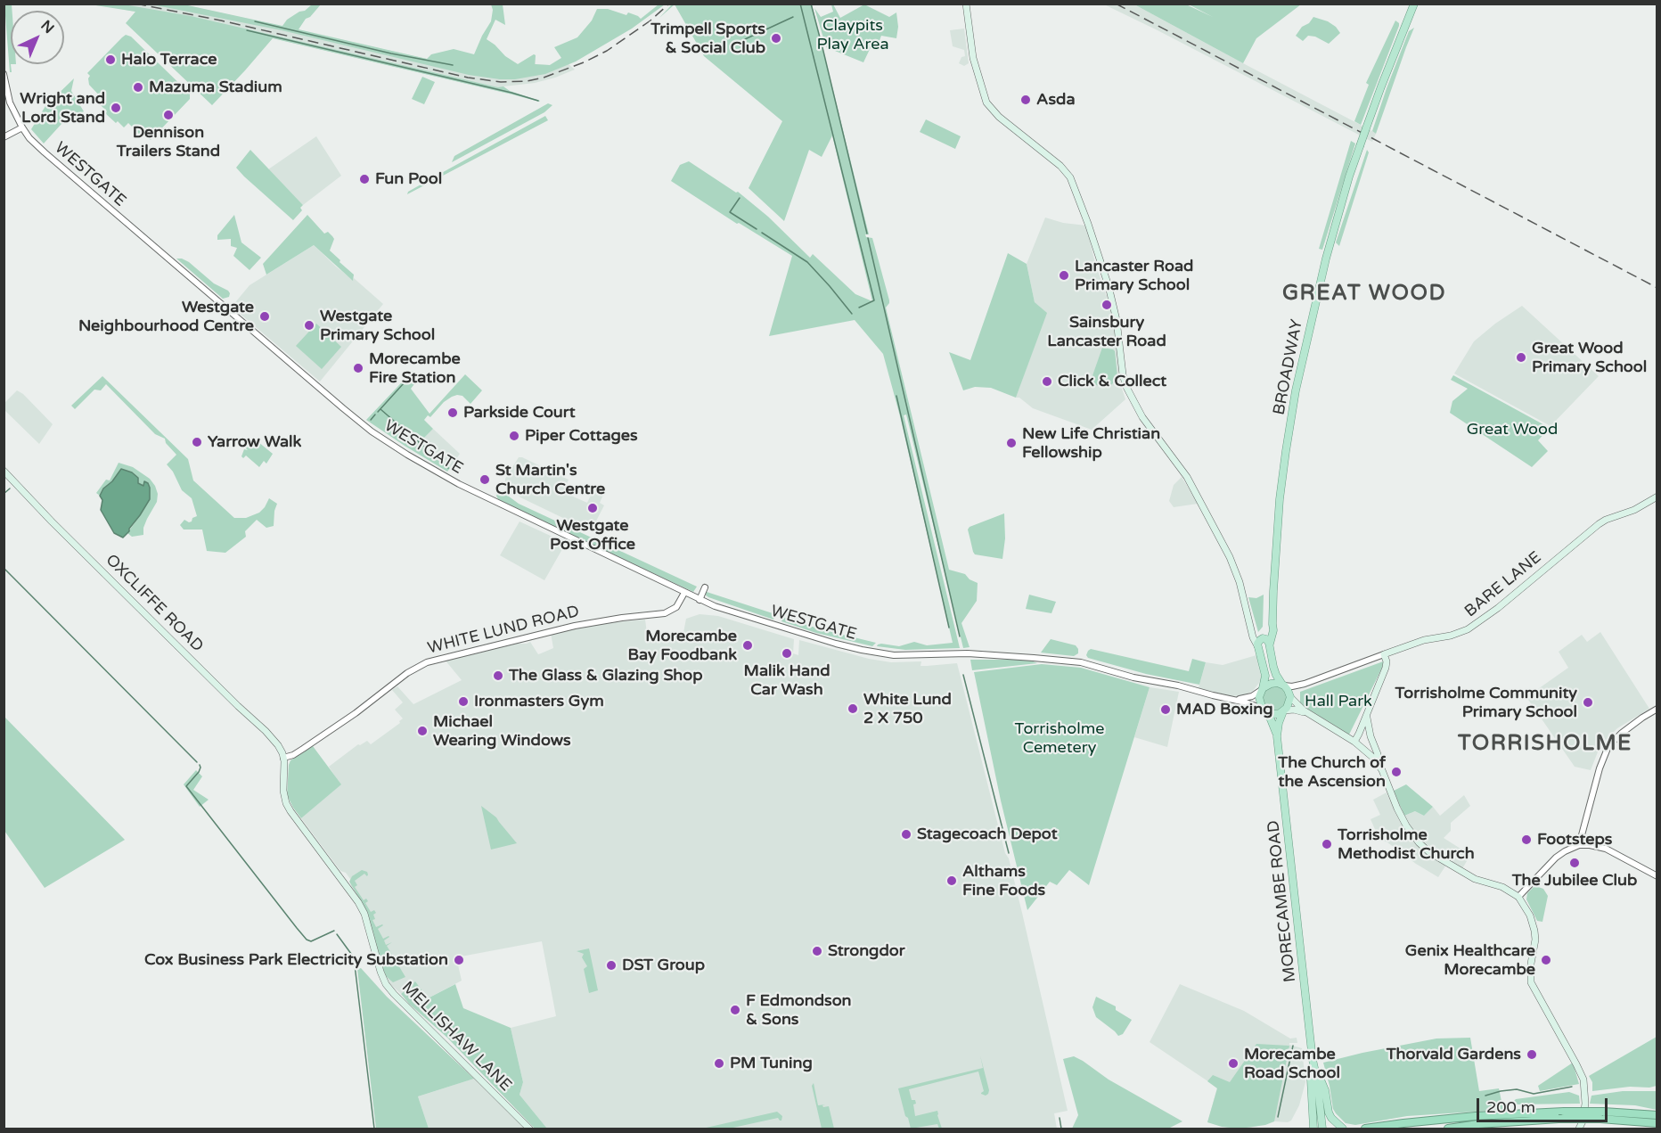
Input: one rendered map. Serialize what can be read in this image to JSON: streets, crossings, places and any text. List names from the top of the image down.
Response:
{
  "streets": {
    "main road": [
      "BROADWAY",
      "BARE LANE",
      "OXCLIFFE ROAD",
      "MORECAMBE ROAD",
      "MELLISHAW LANE"
    ],
    "street": ["WESTGATE", "WHITE LUND ROAD"]
  },
  "crossings": [
    ["WESTGATE", "BROADWAY"],
    ["WESTGATE", "WHITE LUND ROAD"],
    ["WESTGATE", "MORECAMBE ROAD"],
    ["BROADWAY", "MORECAMBE ROAD"],
    ["OXCLIFFE ROAD", "WHITE LUND ROAD"],
    ["OXCLIFFE ROAD", "MELLISHAW LANE"],
    ["WHITE LUND ROAD", "MELLISHAW LANE"]
  ],
  "districts": ["GREAT WOOD", "TORRISHOLME"],
  "parks": [
    "Claypits Play Area",
    "Great Wood",
    "Hall Park",
    "Torrisholme Cemetery"
  ],
  "places": [
    "Trimpell Sports & Social Club",
    "Halo Terrace",
    "Mazuma Stadium",
    "Asda",
    "Wright and Lord Stand",
    "Dennison Trailers Stand",
    "Fun Pool",
    "Lancaster Road Primary School",
    "Sainsbury Lancaster Road",
    "Westgate Neighbourhood Centre",
    "Westgate Primary School",
    "Great Wood Primary School",
    "Morecambe Fire Station",
    "Click & Collect",
    "Parkside Court",
    "Piper Cottages",
    "Yarrow Walk",
    "New Life Christian Fellowship",
    "St Martin's Church Centre",
    "Westgate Post Office",
    "Morecambe Bay Foodbank",
    "Malik Hand Car Wash",
    "The Glass & Glazing Shop",
    "Ironmasters Gym",
    "Torrisholme Community Primary School",
    "White Lund 2 X 750",
    "MAD Boxing",
    "Michael Wearing Windows",
    "The Church of the Ascension",
    "Stagecoach Depot",
    "Footsteps",
    "Torrisholme Methodist Church",
    "The Jubilee Club",
    "Althams Fine Foods",
    "Strongdor",
    "Cox Business Park Electricity Substation",
    "Genix Healthcare Morecambe",
    "DST Group",
    "F Edmondson & Sons",
    "Thorvald Gardens",
    "PM Tuning",
    "Morecambe Road School"
  ],
  "scale_bar": "200 m",
  "north": "top right"
}
